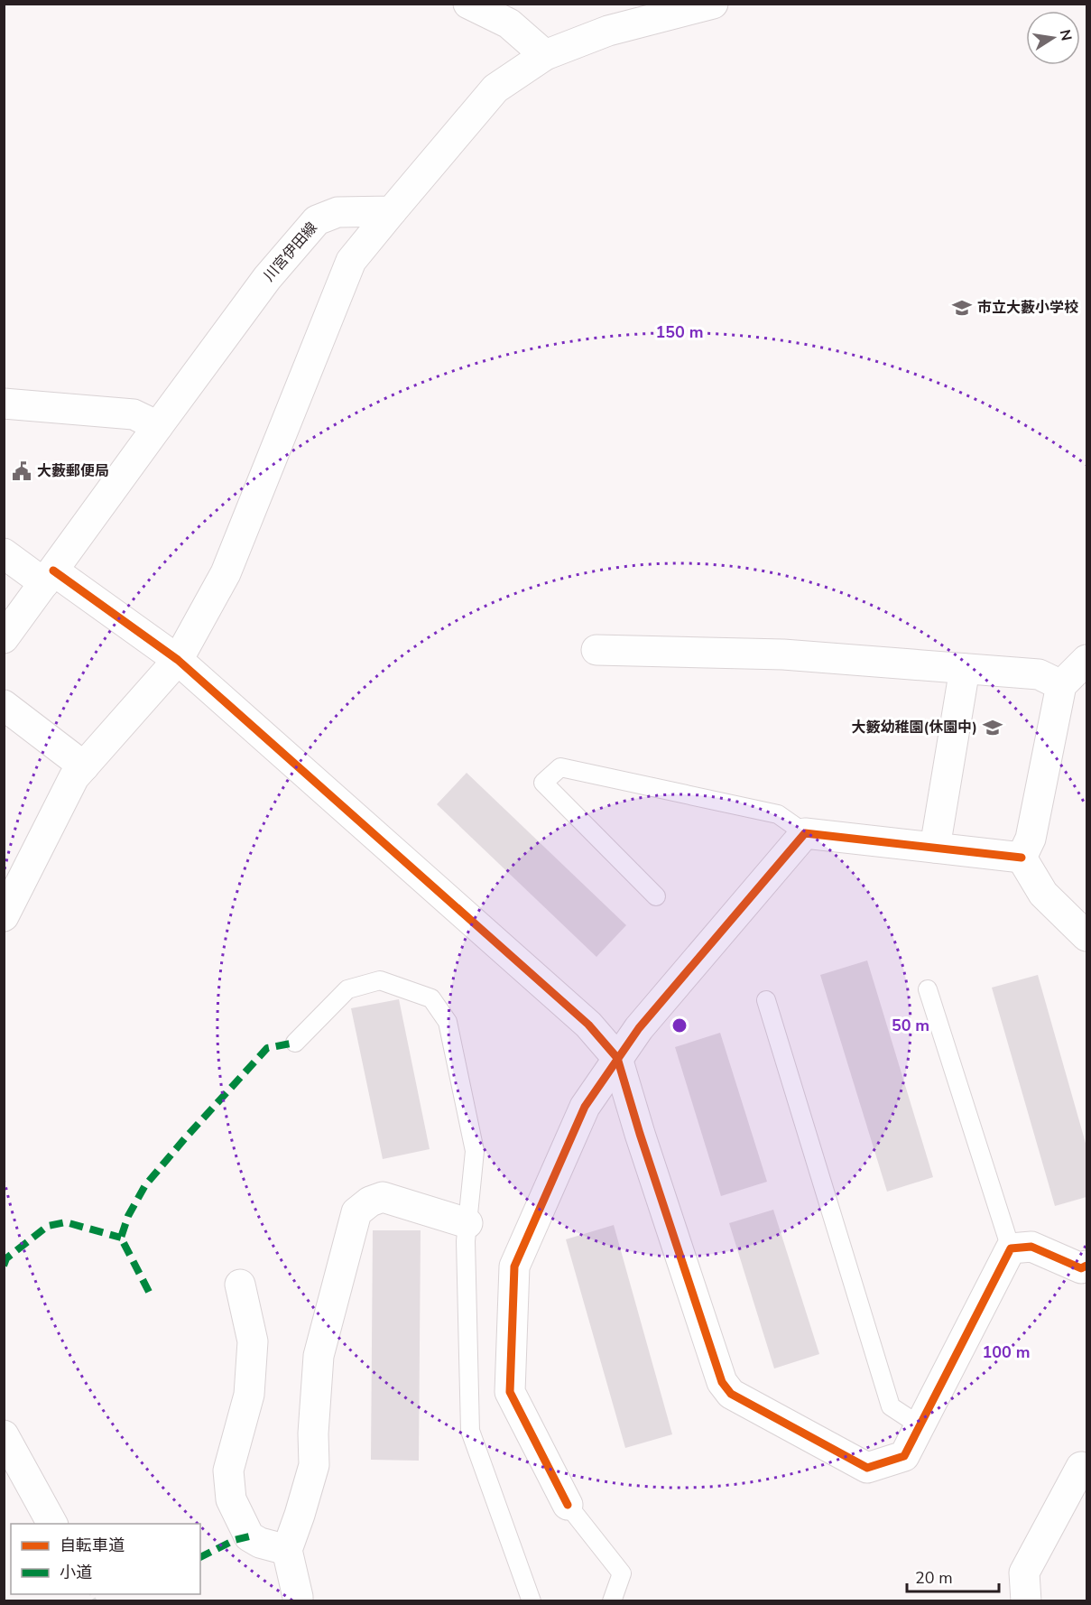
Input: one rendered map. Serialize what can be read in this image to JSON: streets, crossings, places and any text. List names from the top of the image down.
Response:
{
  "streets": {
    "street": ["川宮伊田線"]
  },
  "places": {
    "school or university": ["市立大藪小学校", "大籔幼稚園(休園中)"],
    "public building": ["大藪郵便局"]
  },
  "legend": ["自転車道", "小道"],
  "scale_bar": "20 m",
  "north": "right",
  "rings": ["150 m", "50 m", "100 m"]
}
